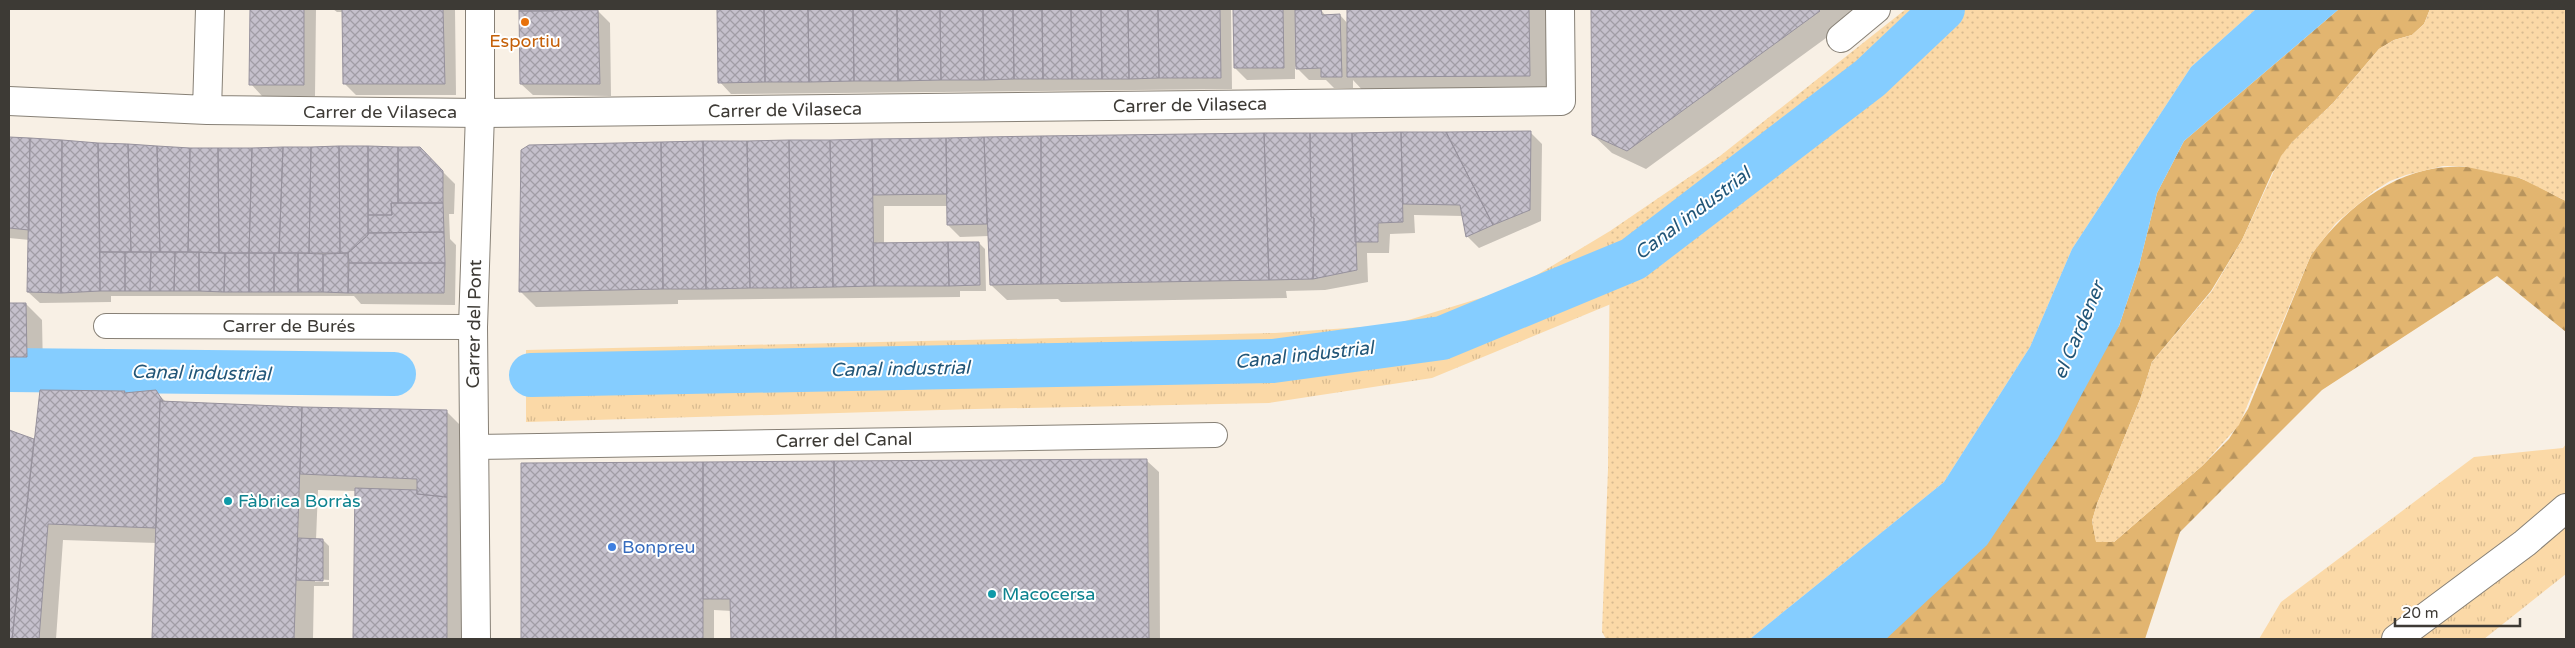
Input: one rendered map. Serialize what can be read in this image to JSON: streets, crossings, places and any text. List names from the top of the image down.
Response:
{
  "streets": {
    "street": ["Carrer de Vilaseca", "Carrer del Pont"],
    "lane": ["Carrer de Burés", "Carrer del Canal"]
  },
  "crossings": [
    ["Carrer de Vilaseca", "Carrer del Pont"],
    ["Carrer del Pont", "Carrer de Burés"],
    ["Carrer del Pont", "Carrer del Canal"]
  ],
  "water": ["Canal industrial", "el Cardener"],
  "places": [
    "Esportiu",
    "Fàbrica Borràs",
    "Bonpreu",
    "Macocersa"
  ],
  "scale_bar": "20 m"
}
